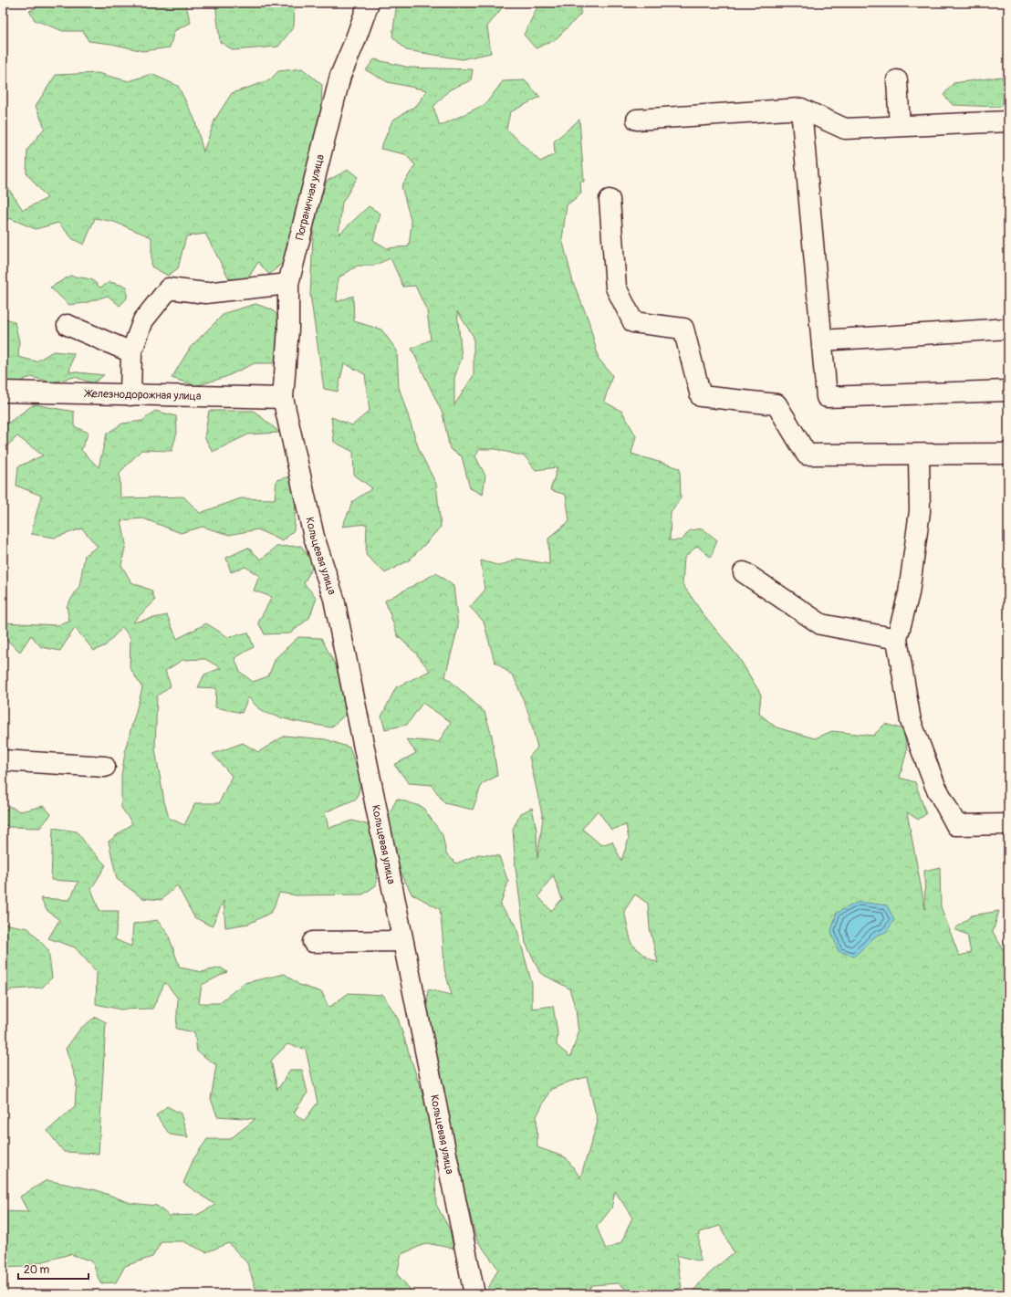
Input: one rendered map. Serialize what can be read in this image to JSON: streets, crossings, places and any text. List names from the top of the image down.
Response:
{
  "streets": {
    "street": ["Пограничная улица", "Железнодорожная улица", "Кольцевая улица"]
  },
  "crossings": [
    ["Пограничная улица", "Железнодорожная улица"],
    ["Пограничная улица", "Кольцевая улица"],
    ["Железнодорожная улица", "Кольцевая улица"]
  ],
  "scale_bar": "20 m"
}
